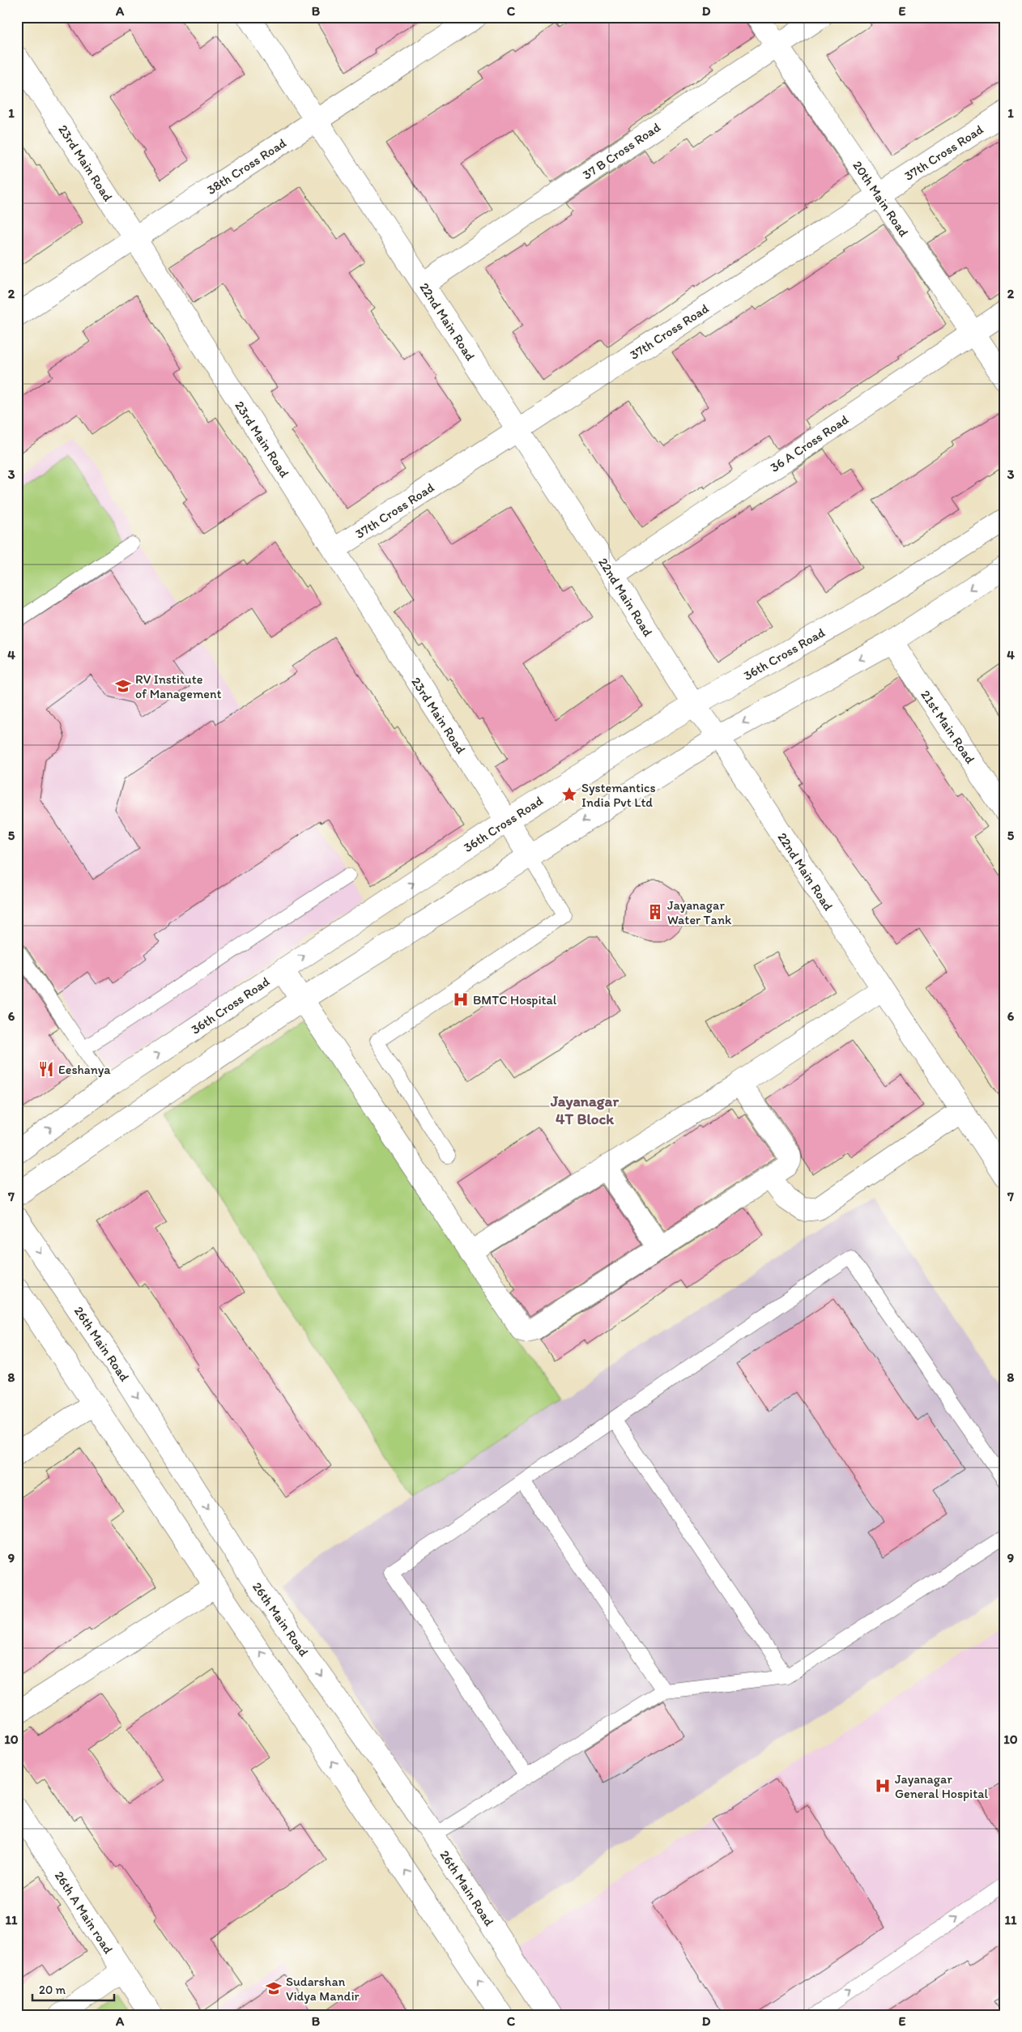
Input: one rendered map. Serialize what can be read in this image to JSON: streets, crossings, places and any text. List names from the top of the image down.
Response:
{
  "streets": {
    "street": [
      "37 B Cross Road",
      "37th Cross Road",
      "23rd Main Road",
      "38th Cross Road",
      "20th Main Road",
      "22nd Main Road",
      "36 A Cross Road",
      "36th Cross Road",
      "21st Main Road",
      "26th Main Road",
      "26th A Main road"
    ]
  },
  "crossings": [
    ["37 B Cross Road", "20th Main Road"],
    ["37 B Cross Road", "22nd Main Road"],
    ["37th Cross Road", "23rd Main Road"],
    ["37th Cross Road", "20th Main Road"],
    ["37th Cross Road", "22nd Main Road"],
    ["23rd Main Road", "38th Cross Road"],
    ["23rd Main Road", "36th Cross Road"],
    ["38th Cross Road", "22nd Main Road"],
    ["20th Main Road", "36 A Cross Road"],
    ["22nd Main Road", "36 A Cross Road"],
    ["22nd Main Road", "36th Cross Road"]
  ],
  "districts": ["Jayanagar 4T Block"],
  "places": {
    "school or university": ["RV Institute of Management", "Sudarshan Vidya Mandir"],
    "place": ["Systemantics India Pvt Ltd"],
    "building": ["Jayanagar Water Tank"],
    "hospital": ["BMTC Hospital", "Jayanagar General Hospital"],
    "restaurant": ["Eeshanya"]
  },
  "scale_bar": "20 m",
  "grid": {
    "columns": [
      "A",
      "B",
      "C",
      "D",
      "E"
    ],
    "rows": [
      "1",
      "2",
      "3",
      "4",
      "5",
      "6",
      "7",
      "8",
      "9",
      "10",
      "11"
    ]
  }
}
